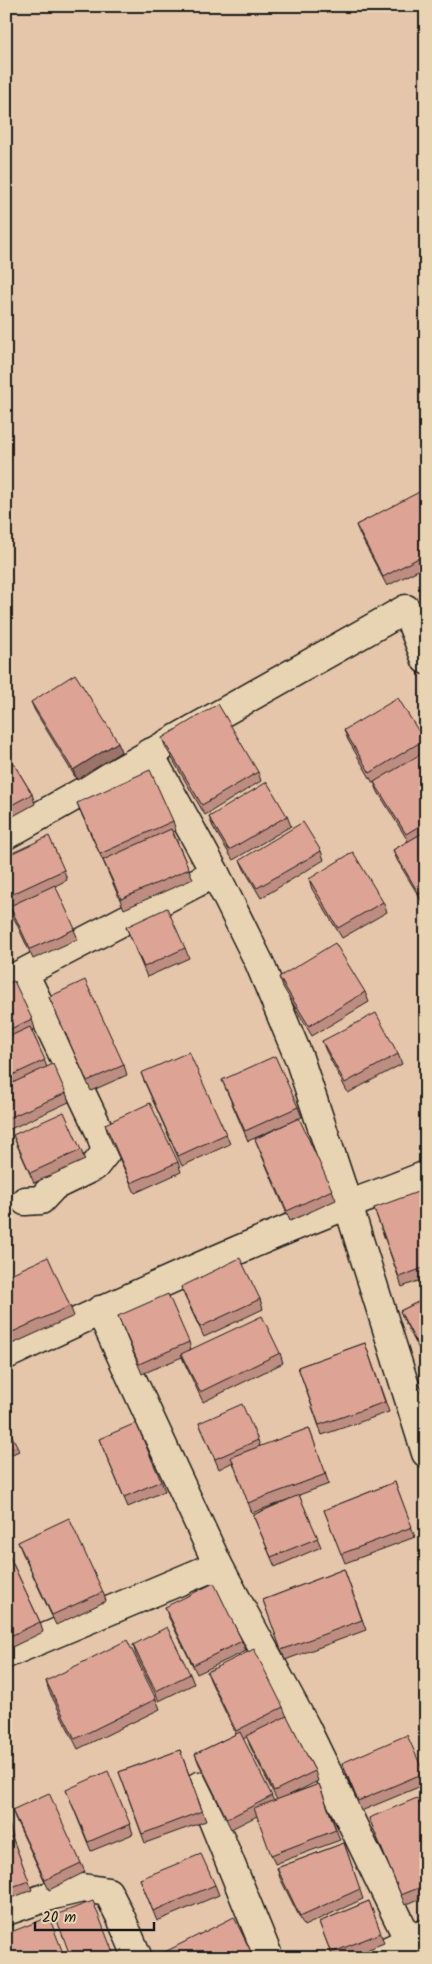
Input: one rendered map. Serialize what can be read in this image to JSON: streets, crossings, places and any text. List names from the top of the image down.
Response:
{
  "scale_bar": "20 m"
}
